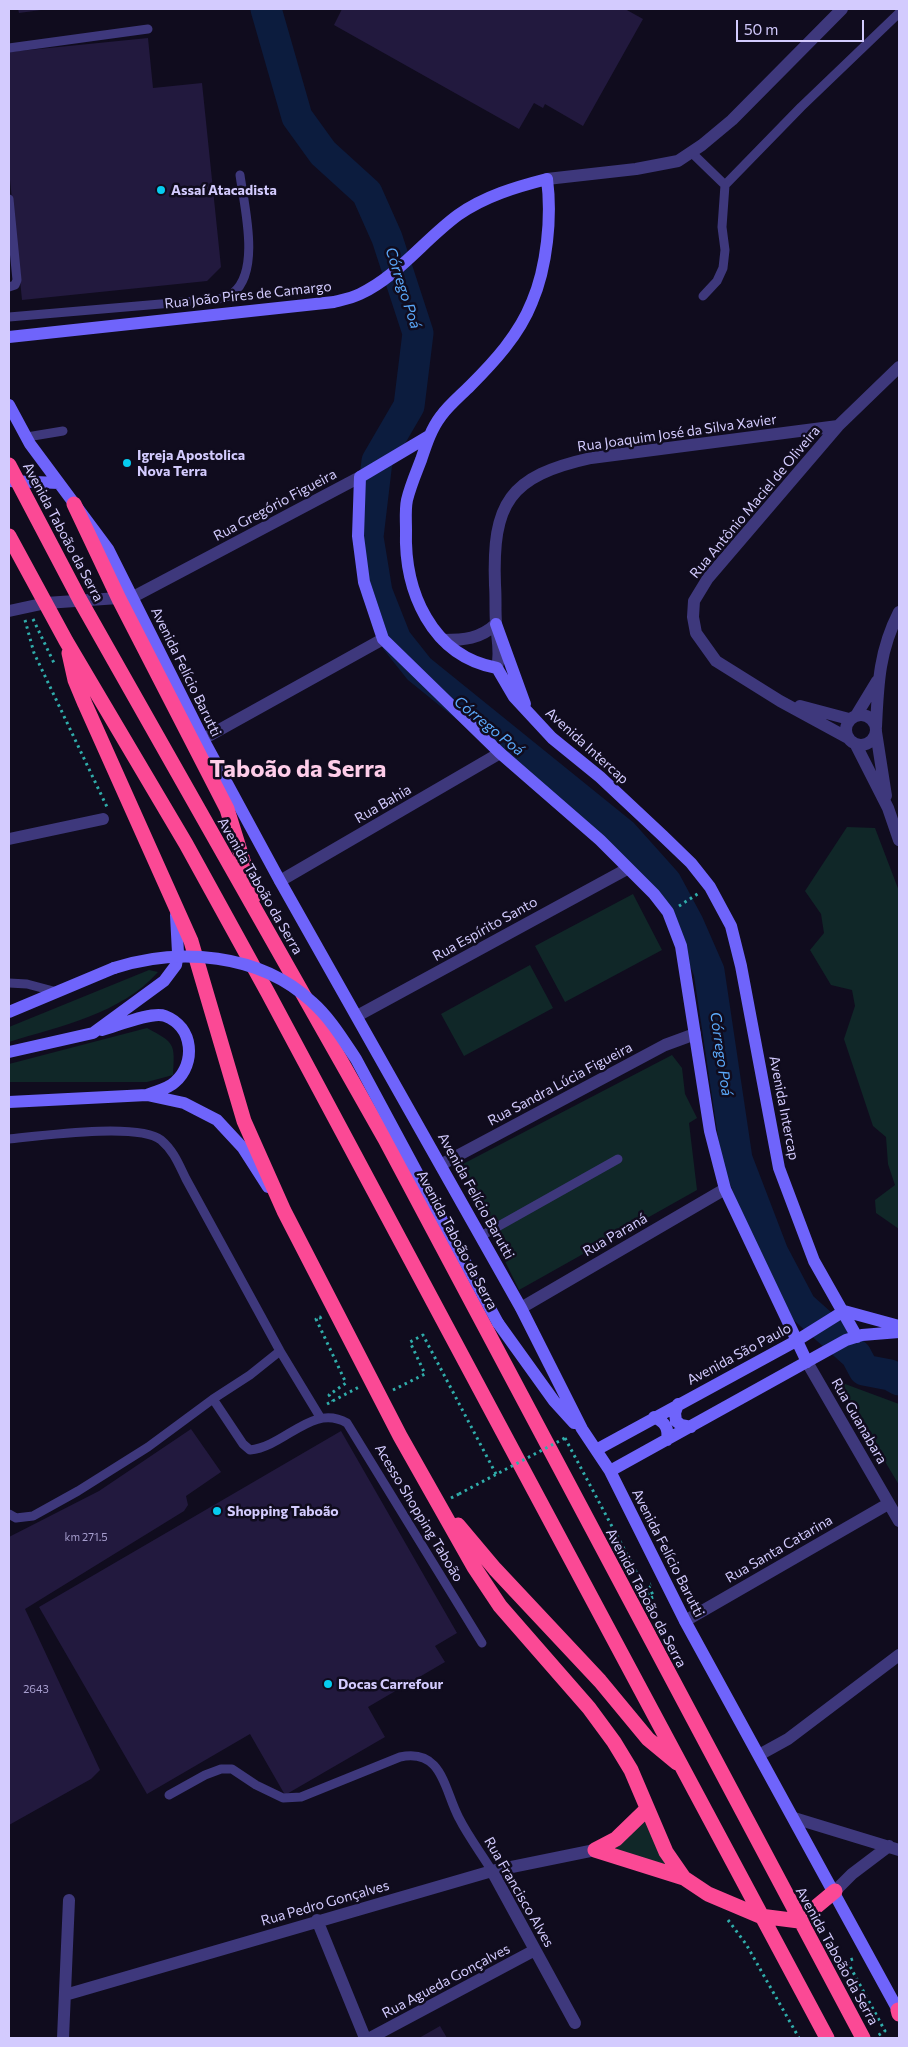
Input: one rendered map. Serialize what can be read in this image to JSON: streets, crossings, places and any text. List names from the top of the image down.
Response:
{
  "streets": {
    "highway": ["Avenida Taboão da Serra"],
    "main road": [
      "Rua João Pires de Camargo",
      "Rua Gregório Figueira",
      "Avenida Felício Barutti",
      "Avenida Intercap",
      "Avenida São Paulo"
    ],
    "street": [
      "Rua Joaquim José da Silva Xavier",
      "Rua Antônio Maciel de Oliveira",
      "Rua Bahia",
      "Rua Espírito Santo",
      "Rua Sandra Lúcia Figueira",
      "Rua Paraná",
      "Rua Guanabara",
      "Rua Santa Catarina",
      "Rua Francisco Alves",
      "Rua Pedro Gonçalves",
      "Rua Agueda Gonçalves"
    ],
    "lane": ["Acesso Shopping Taboão"]
  },
  "crossings": [
    ["Rua Joaquim José da Silva Xavier", "Rua Antônio Maciel de Oliveira"],
    ["Rua Joaquim José da Silva Xavier", "Avenida Intercap"],
    ["Rua Gregório Figueira", "Avenida Felício Barutti"],
    ["Avenida Felício Barutti", "Rua Bahia"],
    ["Avenida Felício Barutti", "Rua Espírito Santo"],
    ["Avenida Felício Barutti", "Rua Sandra Lúcia Figueira"],
    ["Avenida Felício Barutti", "Rua Paraná"],
    ["Avenida Felício Barutti", "Avenida São Paulo"],
    ["Avenida Felício Barutti", "Rua Santa Catarina"],
    ["Avenida Intercap", "Avenida São Paulo"],
    ["Rua Guanabara", "Rua Santa Catarina"],
    ["Rua Francisco Alves", "Rua Pedro Gonçalves"],
    ["Rua Francisco Alves", "Rua Agueda Gonçalves"]
  ],
  "districts": ["Taboão da Serra"],
  "water": ["Córrego Poá"],
  "places": [
    "Assaí Atacadista",
    "Igreja Apostolica Nova Terra",
    "Shopping Taboão",
    "Docas Carrefour"
  ],
  "house_numbers": ["km 271.5", "2643"],
  "scale_bar": "50 m"
}
